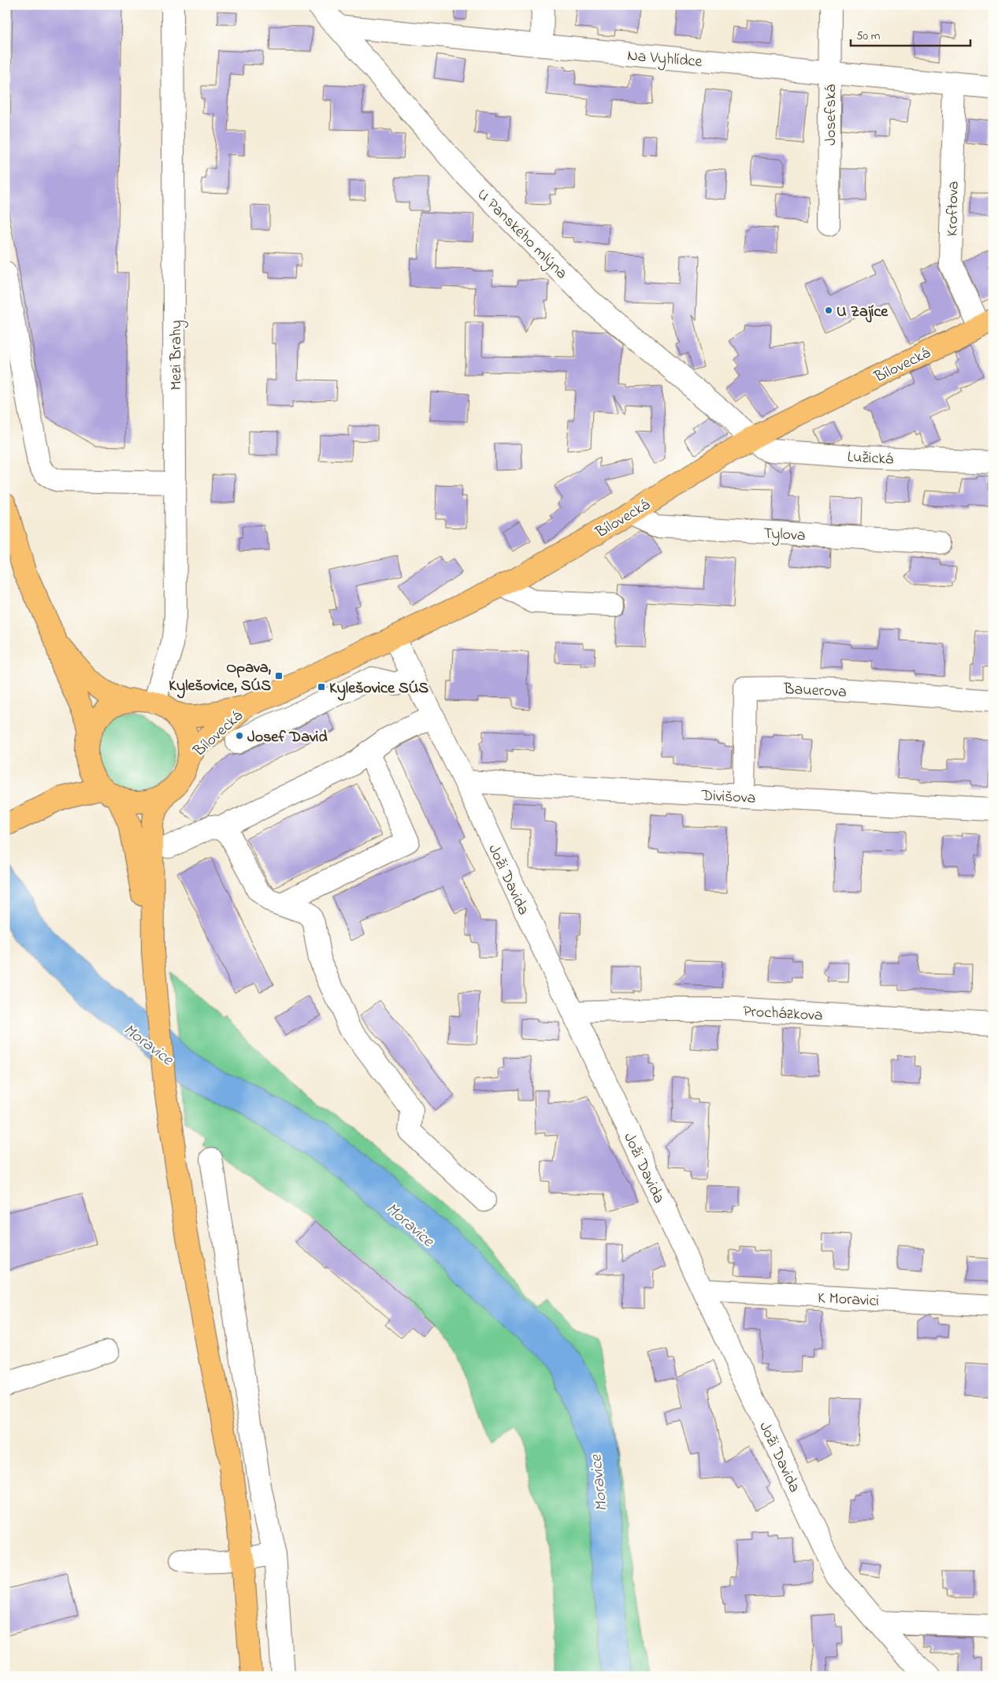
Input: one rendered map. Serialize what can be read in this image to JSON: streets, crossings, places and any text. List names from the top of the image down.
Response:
{
  "streets": {
    "main road": ["Bílovecká"],
    "street": [
      "Na Vyhlídce",
      "Josefská",
      "Kroftova",
      "U Panského mlýna",
      "Mezi Brahy",
      "Lužická",
      "Tylova",
      "Bauerova",
      "Divišova",
      "Joži Davida",
      "Procházkova",
      "K Moravici"
    ]
  },
  "crossings": [
    ["Na Vyhlídce", "Josefská"],
    ["Na Vyhlídce", "Kroftova"],
    ["Na Vyhlídce", "U Panského mlýna"],
    ["Kroftova", "Bílovecká"],
    ["U Panského mlýna", "Bílovecká"],
    ["U Panského mlýna", "Lužická"],
    ["Mezi Brahy", "Bílovecká"],
    ["Bílovecká", "Lužická"],
    ["Bílovecká", "Tylova"],
    ["Bílovecká", "Joži Davida"],
    ["Bauerova", "Divišova"],
    ["Divišova", "Joži Davida"],
    ["Joži Davida", "Procházkova"],
    ["Joži Davida", "K Moravici"]
  ],
  "water": ["Moravice"],
  "places": {
    "other": ["U Zajíce", "Josef David"],
    "transit": ["Opava, Kylešovice, SÚS", "Kylešovice SÚS"]
  },
  "scale_bar": "50 m"
}
